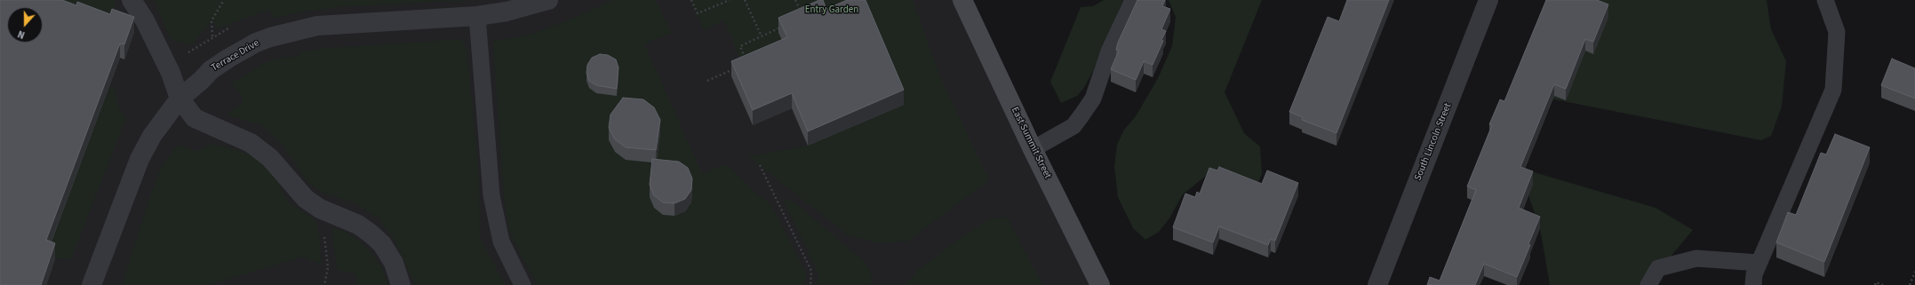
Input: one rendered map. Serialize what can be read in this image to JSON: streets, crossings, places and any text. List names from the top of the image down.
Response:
{
  "streets": {
    "main road": ["East Summit Street"],
    "street": ["Terrace Drive", "South Lincoln Street"]
  },
  "parks": ["Entry Garden"],
  "north": "bottom"
}
